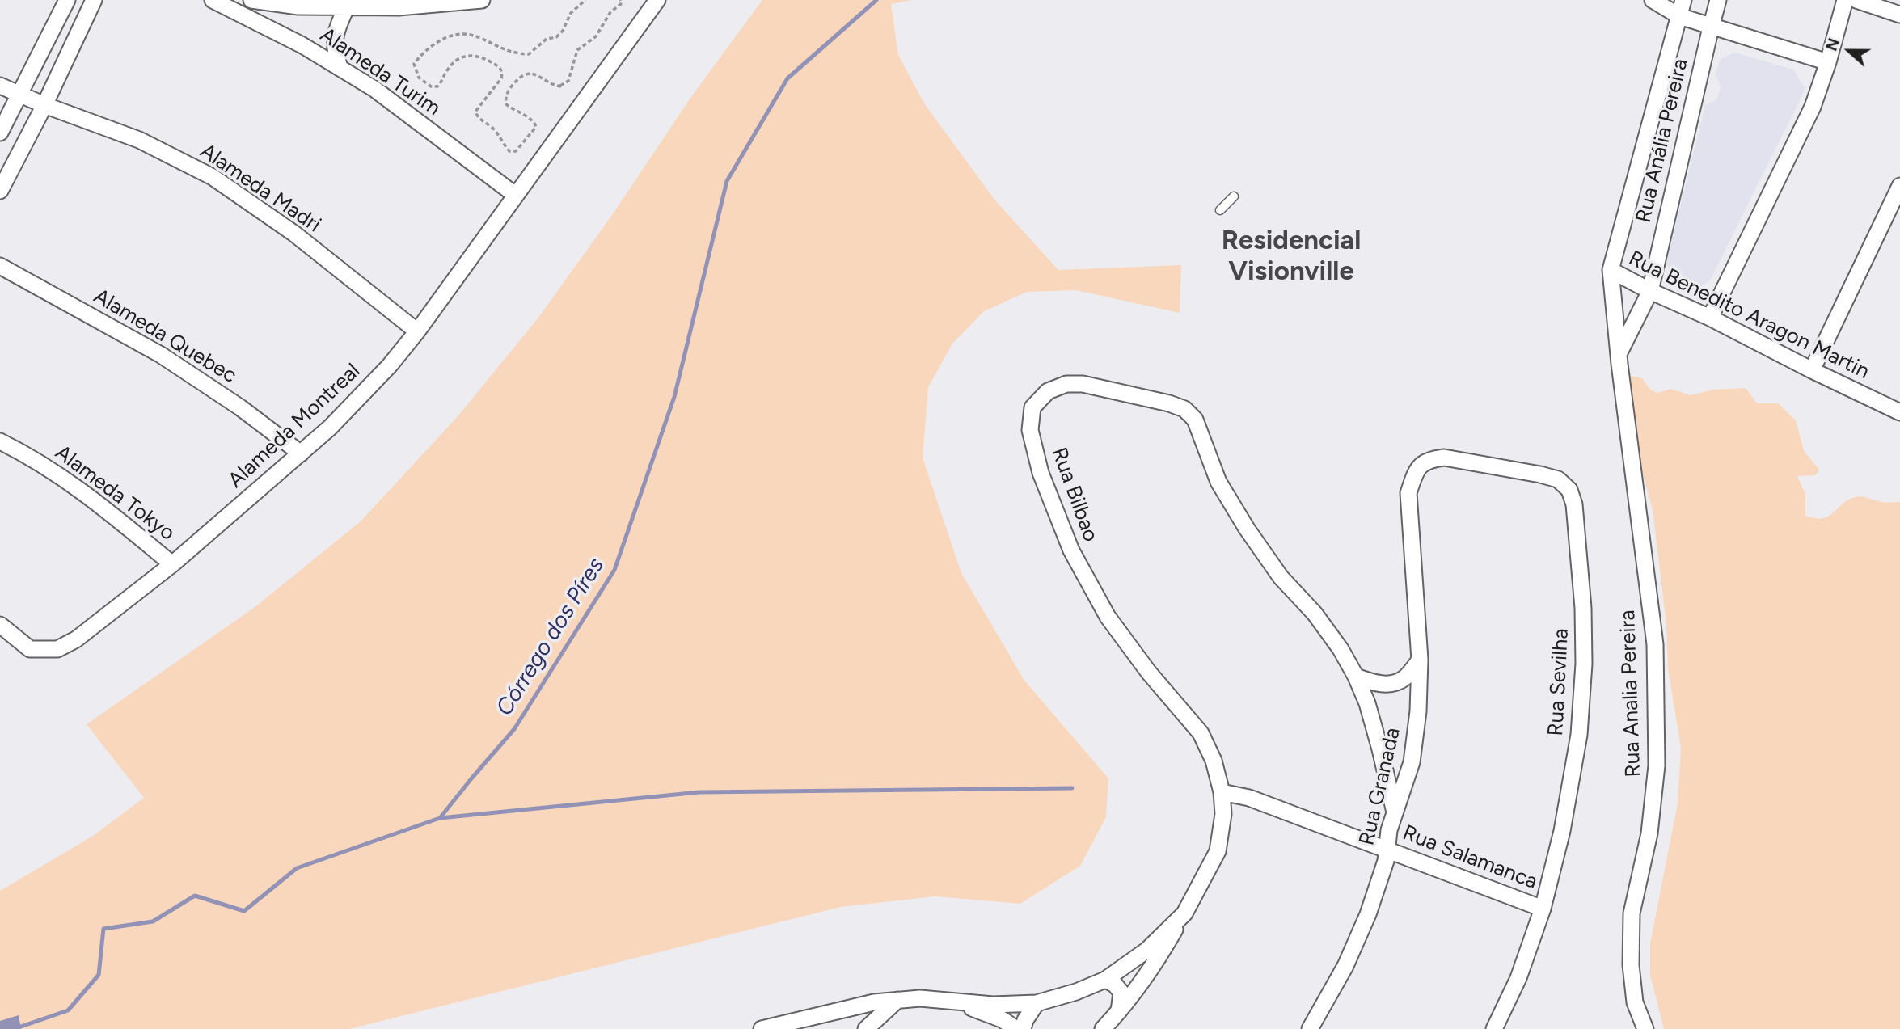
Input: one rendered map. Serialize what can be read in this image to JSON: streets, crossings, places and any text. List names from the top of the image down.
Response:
{
  "streets": {
    "street": [
      "Alameda Turim",
      "Rua Anália Pereira",
      "Alameda Madri",
      "Rua Benedito Aragon Martin",
      "Alameda Quebec",
      "Alameda Montreal",
      "Alameda Tokyo",
      "Rua Bilbao",
      "Rua Sevilha",
      "Rua Analia Pereira",
      "Rua Granada",
      "Rua Salamanca"
    ]
  },
  "crossings": [
    ["Alameda Turim", "Alameda Montreal"],
    ["Rua Anália Pereira", "Rua Benedito Aragon Martin"],
    ["Rua Anália Pereira", "Rua Analia Pereira"],
    ["Alameda Madri", "Alameda Montreal"],
    ["Rua Benedito Aragon Martin", "Rua Analia Pereira"],
    ["Alameda Quebec", "Alameda Montreal"],
    ["Alameda Montreal", "Alameda Tokyo"],
    ["Rua Bilbao", "Rua Granada"],
    ["Rua Bilbao", "Rua Salamanca"],
    ["Rua Sevilha", "Rua Granada"],
    ["Rua Sevilha", "Rua Salamanca"],
    ["Rua Granada", "Rua Salamanca"]
  ],
  "districts": ["Residencial Visionville"],
  "water": ["Córrego dos Píres"],
  "north": "left"
}
